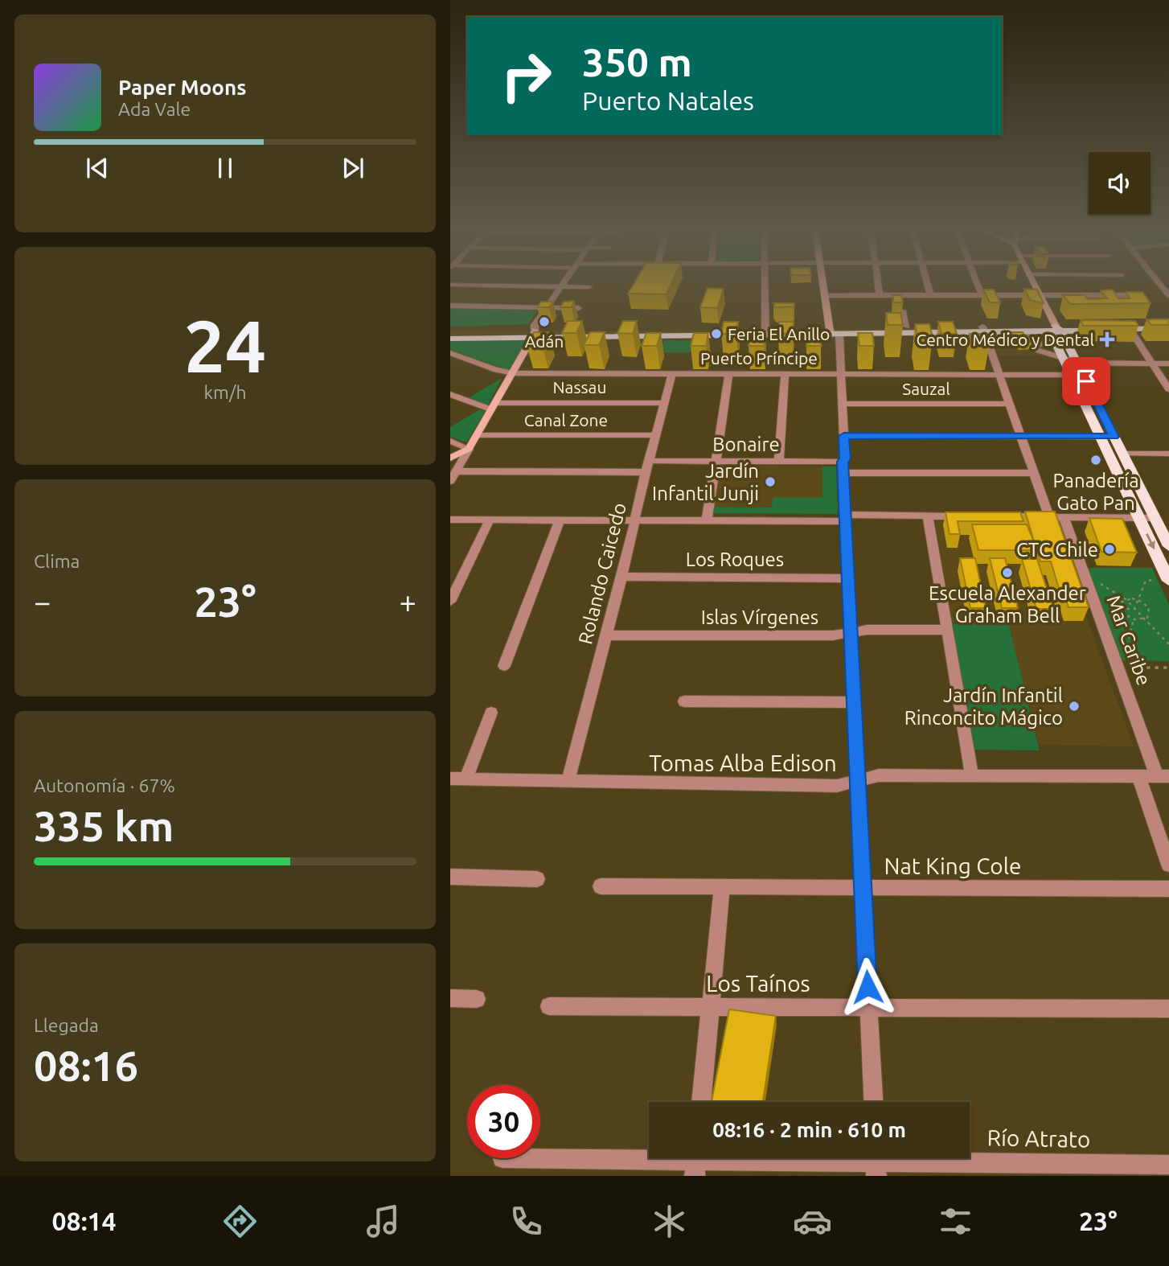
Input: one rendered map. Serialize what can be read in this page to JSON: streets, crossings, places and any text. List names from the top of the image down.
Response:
{
  "streets": {
    "street": [
      "Puerto Príncipe",
      "Nassau",
      "Sauzal",
      "Canal Zone",
      "Bonaire",
      "Los Roques",
      "Rolando Caicedo",
      "Islas Vírgenes",
      "Mar Caribe",
      "Tomas Alba Edison",
      "Nat King Cole",
      "Los Taínos",
      "Río Atrato"
    ]
  },
  "crossings": [
    ["Puerto Príncipe", "Rolando Caicedo"],
    ["Nassau", "Rolando Caicedo"],
    ["Canal Zone", "Rolando Caicedo"],
    ["Bonaire", "Rolando Caicedo"],
    ["Los Roques", "Rolando Caicedo"],
    ["Rolando Caicedo", "Islas Vírgenes"],
    ["Rolando Caicedo", "Tomas Alba Edison"],
    ["Mar Caribe", "Tomas Alba Edison"]
  ],
  "places": {
    "other": [
      "Adán",
      "Feria El Anillo",
      "Panadería Gato Pan",
      "Jardín Infantil Junji",
      "CTC Chile",
      "Escuela Alexander Graham Bell",
      "Jardín Infantil Rinconcito Mágico"
    ],
    "health": ["Centro Médico y Dental"]
  },
  "page": {
    "turn": ["350 m", "Puerto Natales"],
    "song": ["Paper Moons", "Ada Vale"],
    "tile": [
      ["24", "km/h"],
      "Clima",
      ["Autonomía · 67%", "335 km"],
      ["Llegada", "08:16"]
    ],
    "heat": ["−", "23°", "+"],
    "limit": "30",
    "trip": "08:16 · 2 min · 610 m",
    "tabs": ["08:14", "23°"]
  }
}
